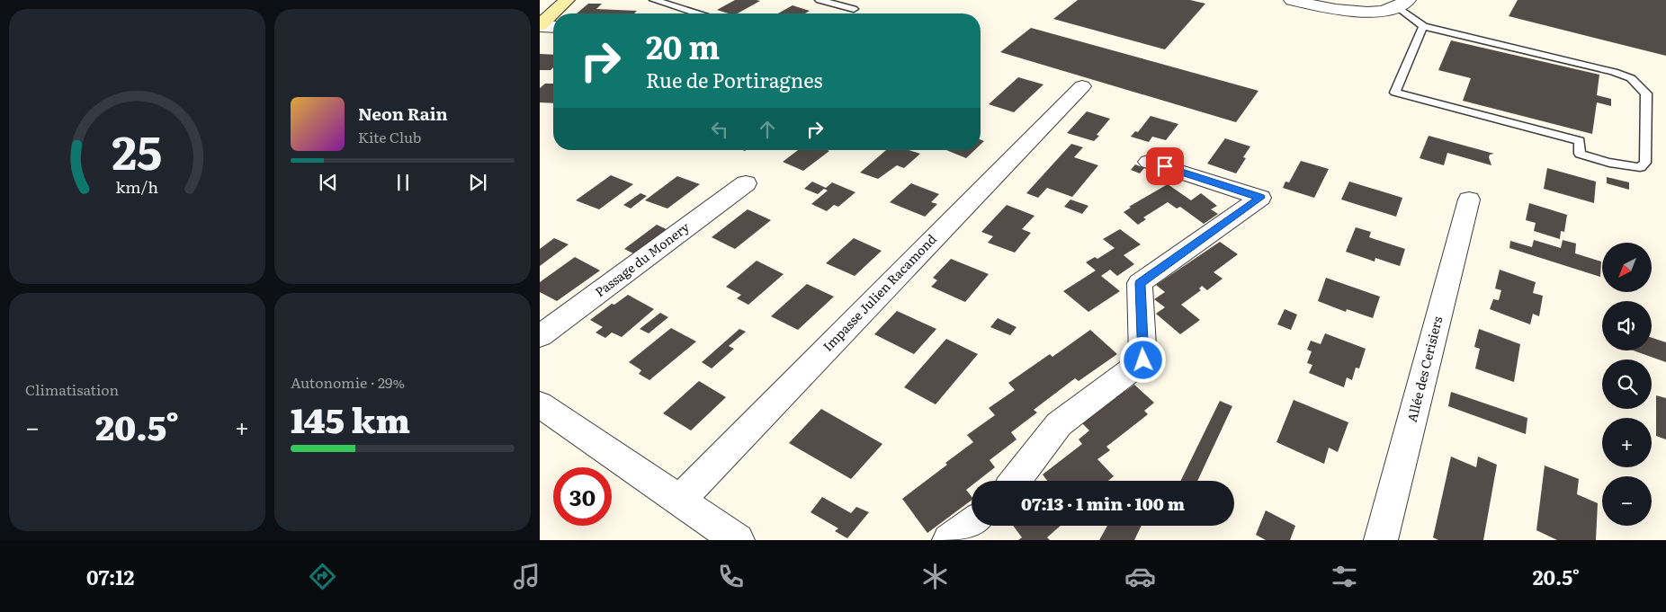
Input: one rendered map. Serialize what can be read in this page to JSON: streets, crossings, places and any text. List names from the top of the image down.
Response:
{
  "streets": {
    "street": ["Passage du Monery", "Impasse Julien Racamond", "Allée des Cerisiers"]
  },
  "north": "bottom left",
  "page": {
    "turn": ["20 m", "Rue de Portiragnes"],
    "song": ["Neon Rain", "Kite Club"],
    "map_buttons": ["+", "−"],
    "tile": [
      "Climatisation",
      ["Autonomie · 29%", "145 km"]
    ],
    "heat": ["−", "20.5°", "+"],
    "limit": "30",
    "trip": "07:13 · 1 min · 100 m",
    "tabs": ["07:12", "20.5°"],
    "gauge": ["25", "km/h"]
  }
}
